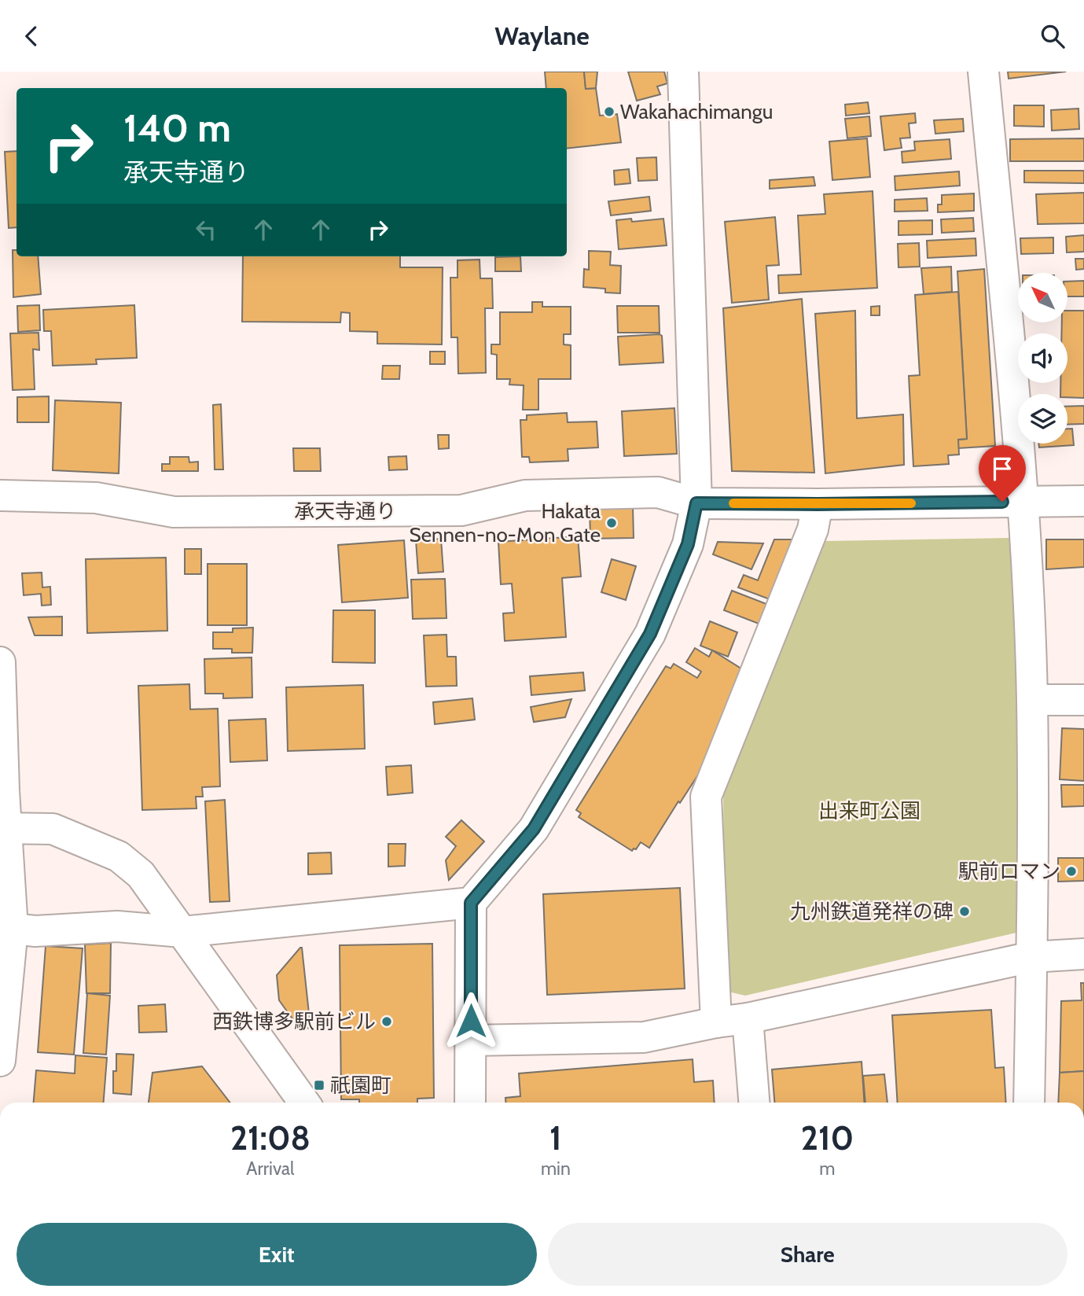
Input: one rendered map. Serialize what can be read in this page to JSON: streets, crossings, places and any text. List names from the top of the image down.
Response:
{
  "streets": {
    "main road": ["承天寺通り"]
  },
  "parks": ["出来町公園"],
  "places": {
    "other": [
      "Wakahachimangu",
      "Hakata Sennen-no-Mon Gate",
      "駅前ロマン",
      "九州鉄道発祥の碑",
      "西鉄博多駅前ビル"
    ],
    "transit": ["祇園町"]
  },
  "north": "top left",
  "page": {
    "header": "Waylane",
    "turn": ["140 m", "承天寺通り"],
    "eta": [
      "21:08",
      "Arrival",
      "1",
      "min",
      "210",
      "m"
    ],
    "buttons": ["Exit", "Share"]
  }
}
